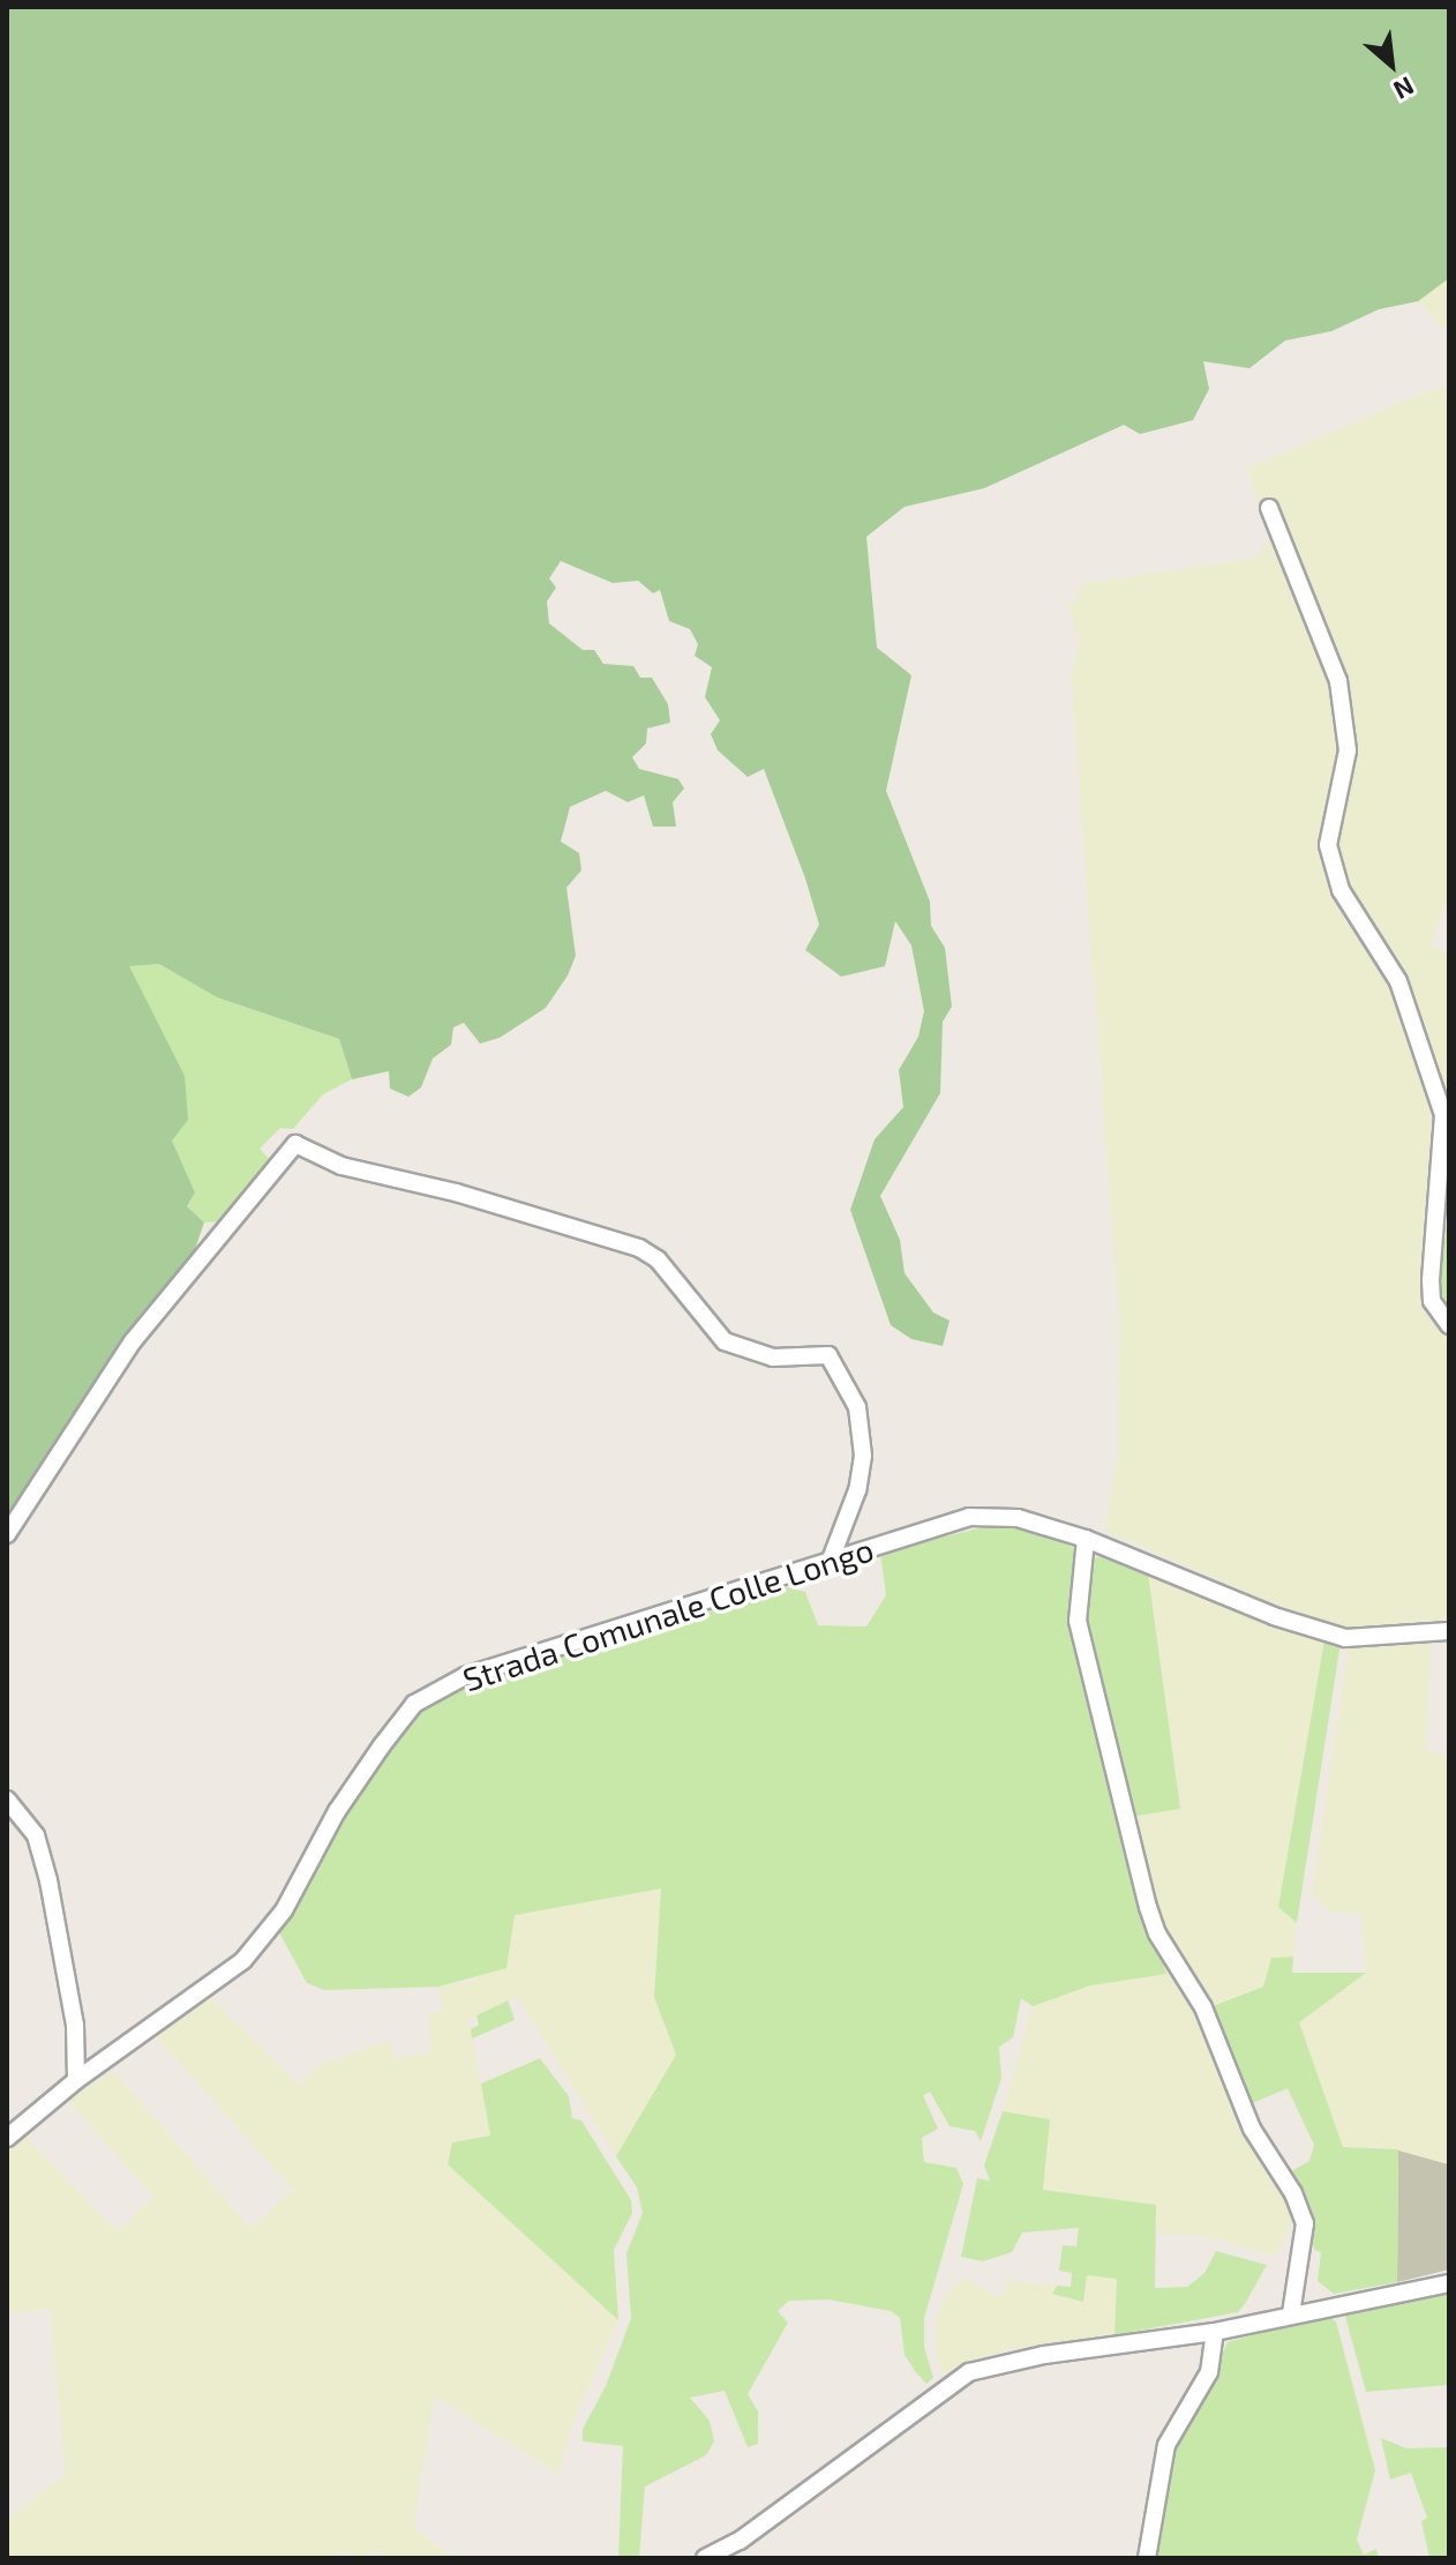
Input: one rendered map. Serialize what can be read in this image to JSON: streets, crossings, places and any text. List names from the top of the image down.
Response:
{
  "streets": {
    "street": ["Strada Comunale Colle Longo"]
  },
  "north": "bottom right"
}
